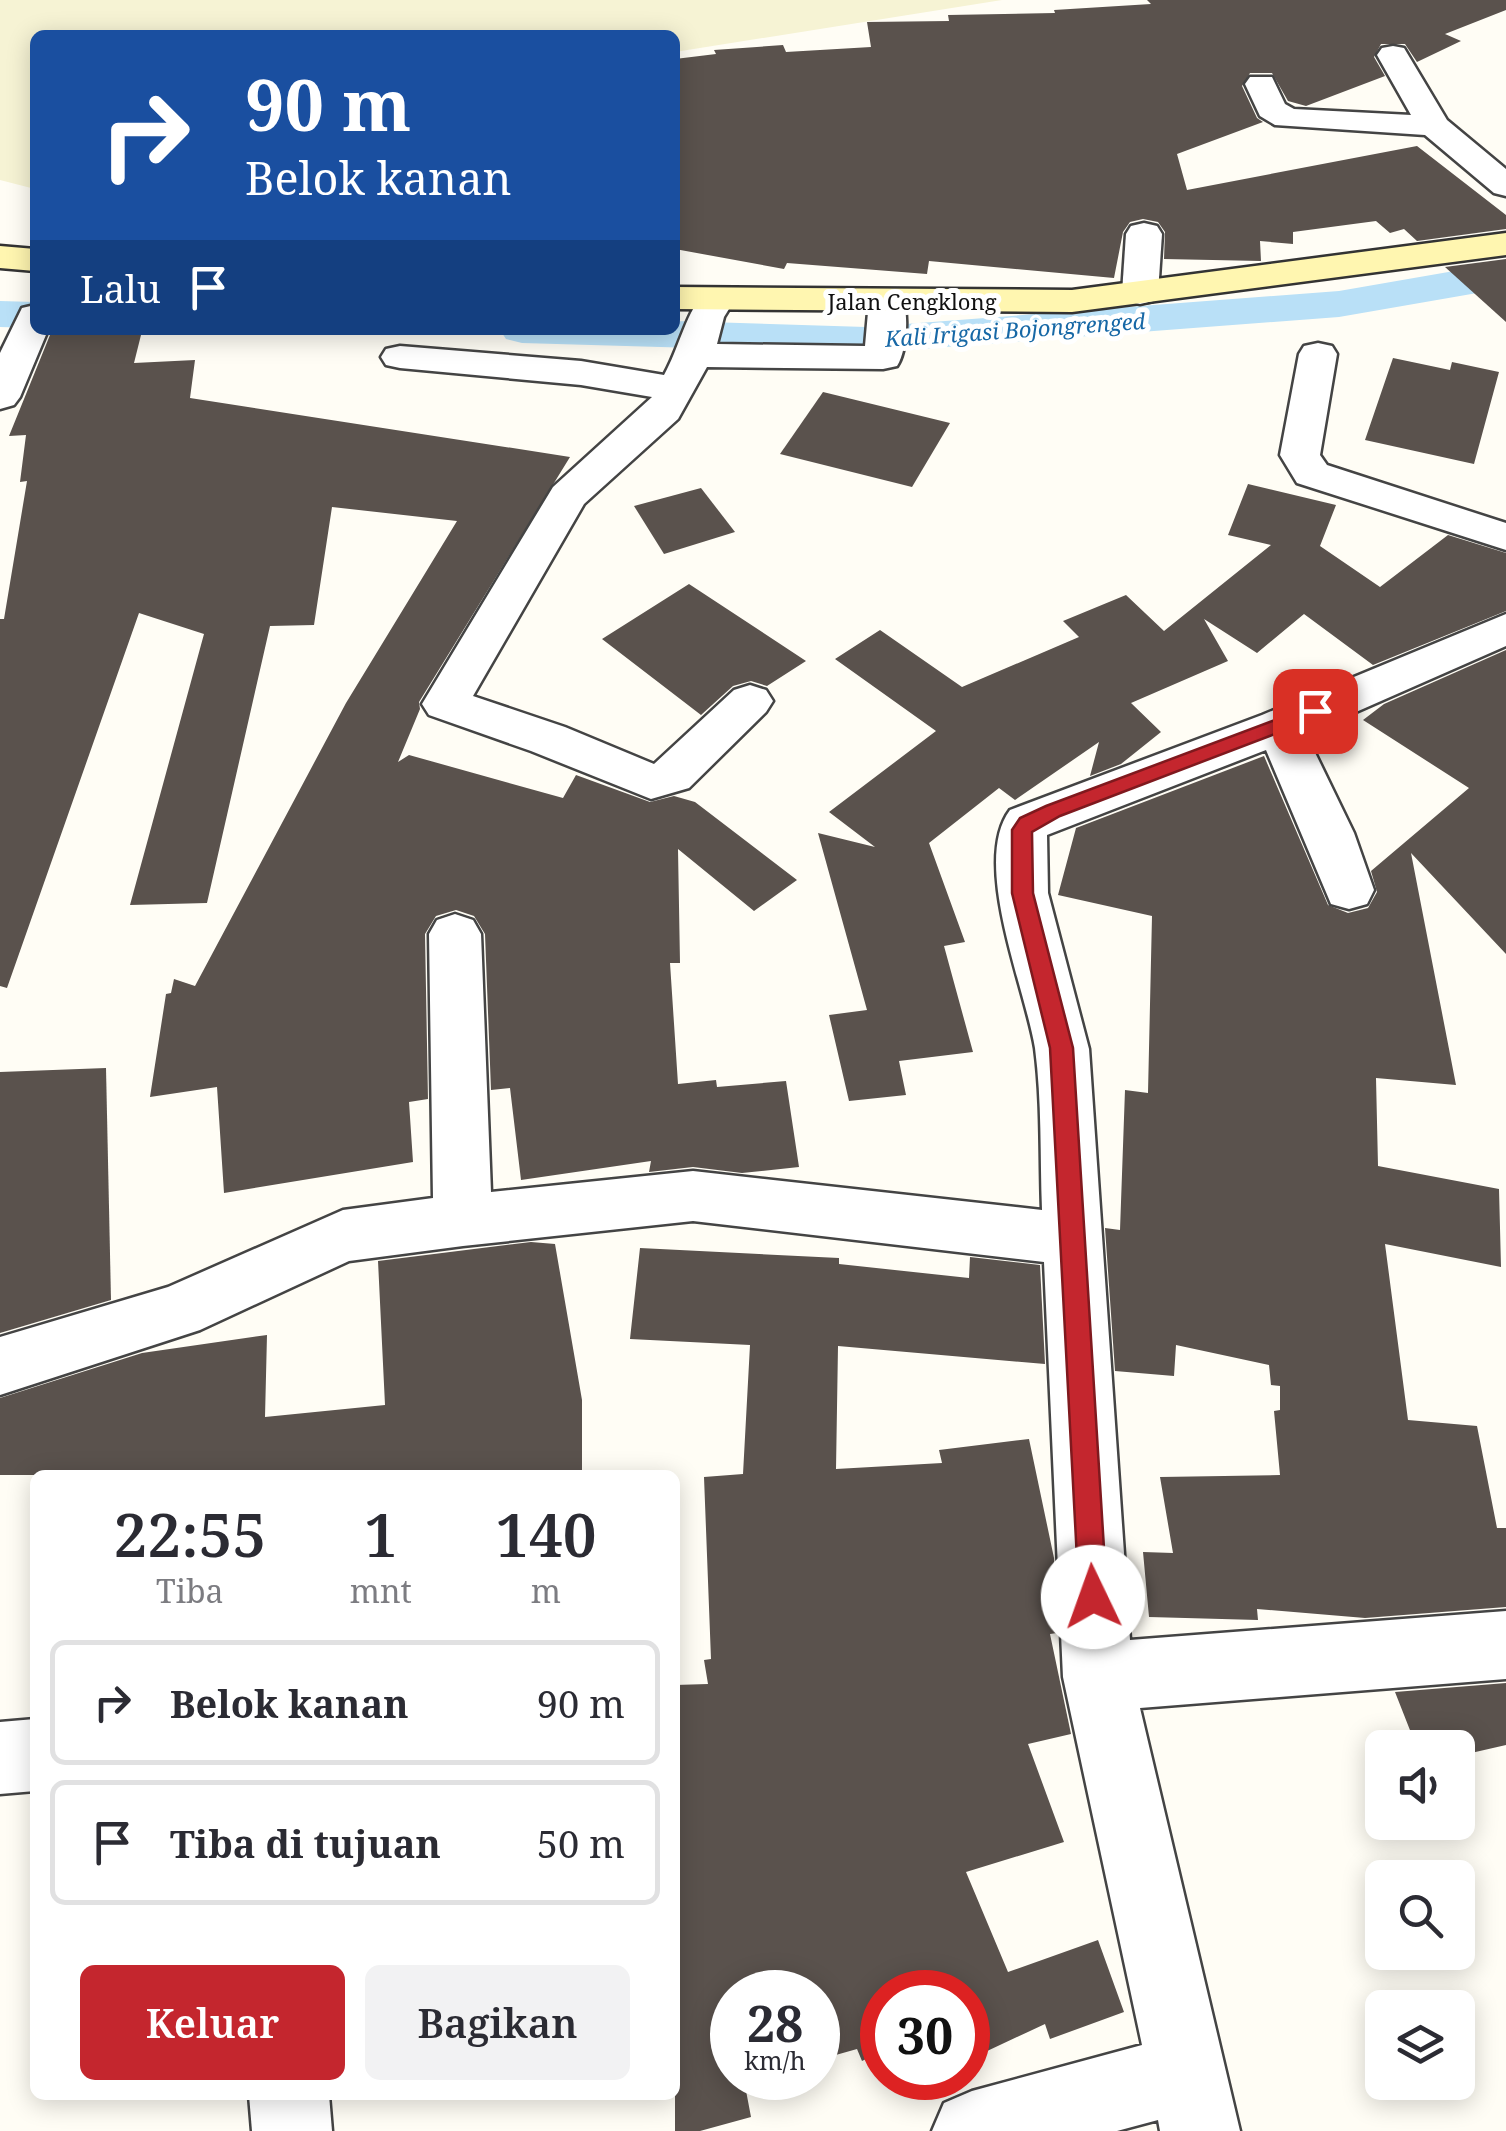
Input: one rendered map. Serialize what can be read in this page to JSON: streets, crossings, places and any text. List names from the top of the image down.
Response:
{
  "streets": {
    "main road": ["Jalan Cengklong"]
  },
  "water": ["Kali Irigasi Bojongrenged"],
  "page": {
    "turn": ["90 m", "Belok kanan"],
    "then": "Lalu",
    "eta": [
      "22:55",
      "Tiba",
      "1",
      "mnt",
      "140",
      "m"
    ],
    "list": [
      {
        "name": "Belok kanan",
        "value": "90 m"
      },
      {
        "name": "Tiba di tujuan",
        "value": "50 m"
      }
    ],
    "buttons": ["Keluar", "Bagikan"],
    "speed": "28 km/h",
    "limit": "30"
  }
}
